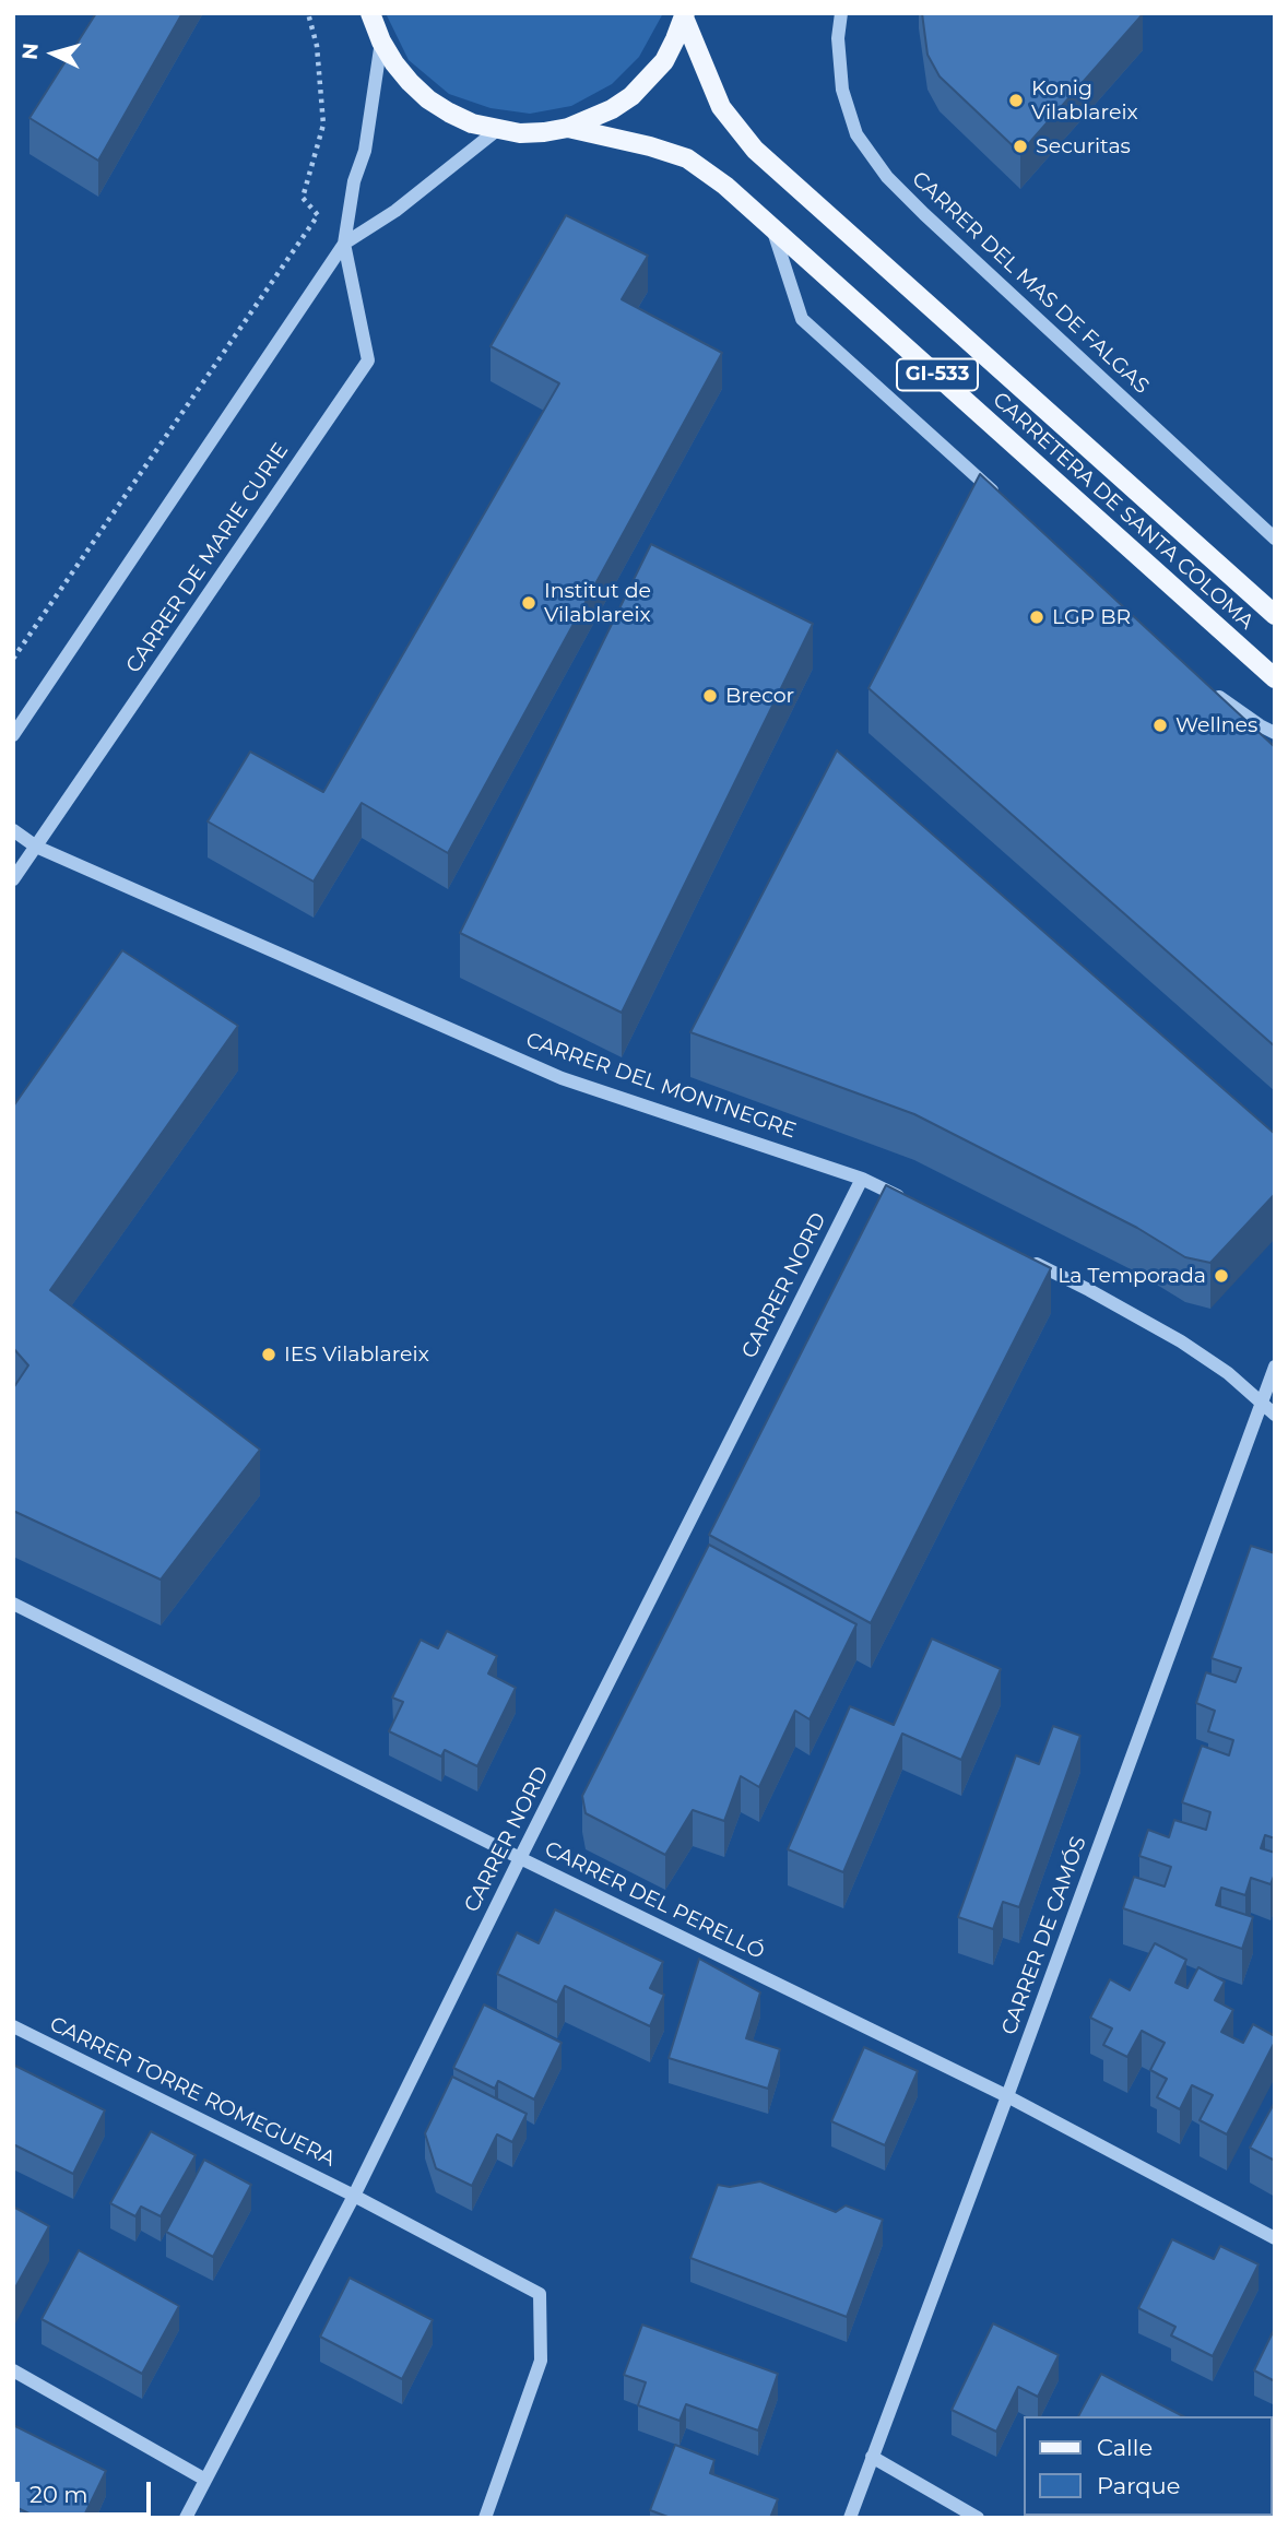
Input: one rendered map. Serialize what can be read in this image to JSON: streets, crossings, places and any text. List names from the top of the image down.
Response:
{
  "streets": {
    "main road": ["GI-533", "CARRETERA DE SANTA COLOMA"],
    "street": [
      "CARRER DEL MAS DE FALGAS",
      "CARRER DE MARIE CURIE",
      "CARRER DEL MONTNEGRE",
      "CARRER NORD",
      "CARRER DEL PERELLÓ",
      "CARRER DE CAMÓS",
      "CARRER TORRE ROMEGUERA"
    ]
  },
  "crossings": [
    ["GI-533", "CARRETERA DE SANTA COLOMA"],
    ["GI-533", "CARRER DE MARIE CURIE"],
    ["CARRER DE MARIE CURIE", "CARRER DEL MONTNEGRE"],
    ["CARRER DEL MONTNEGRE", "CARRER NORD"],
    ["CARRER NORD", "CARRER DEL PERELLÓ"],
    ["CARRER NORD", "CARRER TORRE ROMEGUERA"],
    ["CARRER DEL PERELLÓ", "CARRER DE CAMÓS"]
  ],
  "places": [
    "Konig Vilablareix",
    "Securitas",
    "Institut de Vilablareix",
    "LGP BR",
    "Brecor",
    "Wellnes",
    "La Temporada",
    "IES Vilablareix"
  ],
  "legend": ["Calle", "Parque"],
  "scale_bar": "20 m",
  "north": "left"
}
